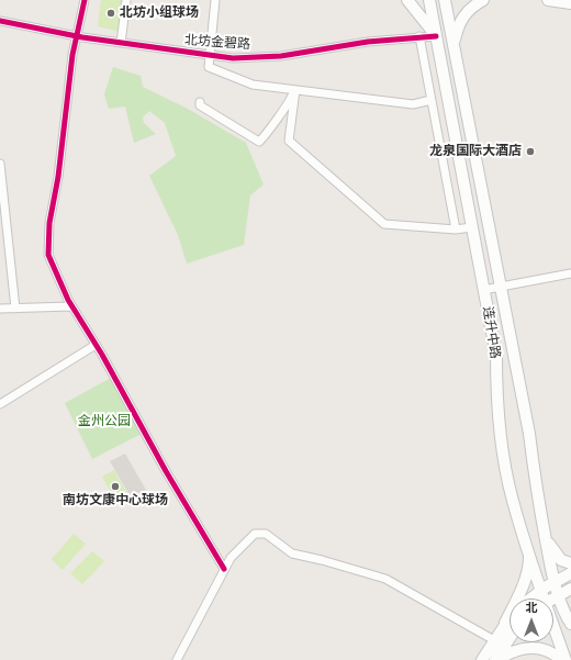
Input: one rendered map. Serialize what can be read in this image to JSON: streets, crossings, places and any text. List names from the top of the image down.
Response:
{
  "streets": {
    "main road": ["连升中路"],
    "street": ["北坊金碧路"]
  },
  "crossings": [
    ["北坊金碧路", "连升中路"]
  ],
  "parks": ["金州公园"],
  "places": ["北坊小组球场", "龙泉国际大酒店", "南坊文康中心球场"],
  "north": "top"
}
